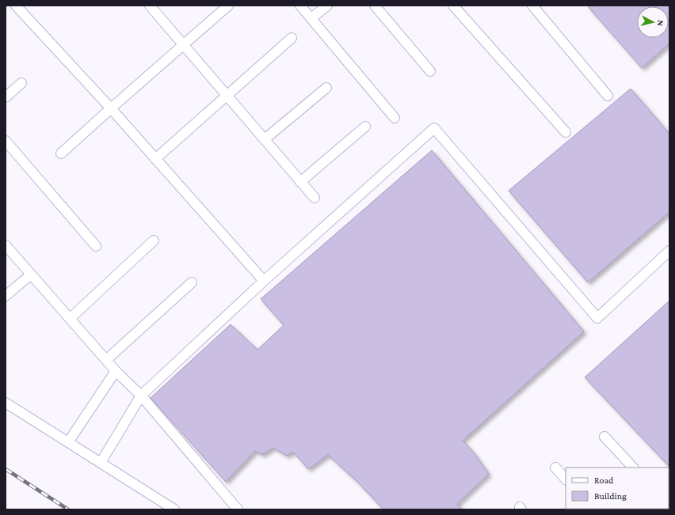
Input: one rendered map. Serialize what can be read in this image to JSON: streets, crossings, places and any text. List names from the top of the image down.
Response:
{
  "legend": ["Road", "Building"],
  "north": "right"
}
